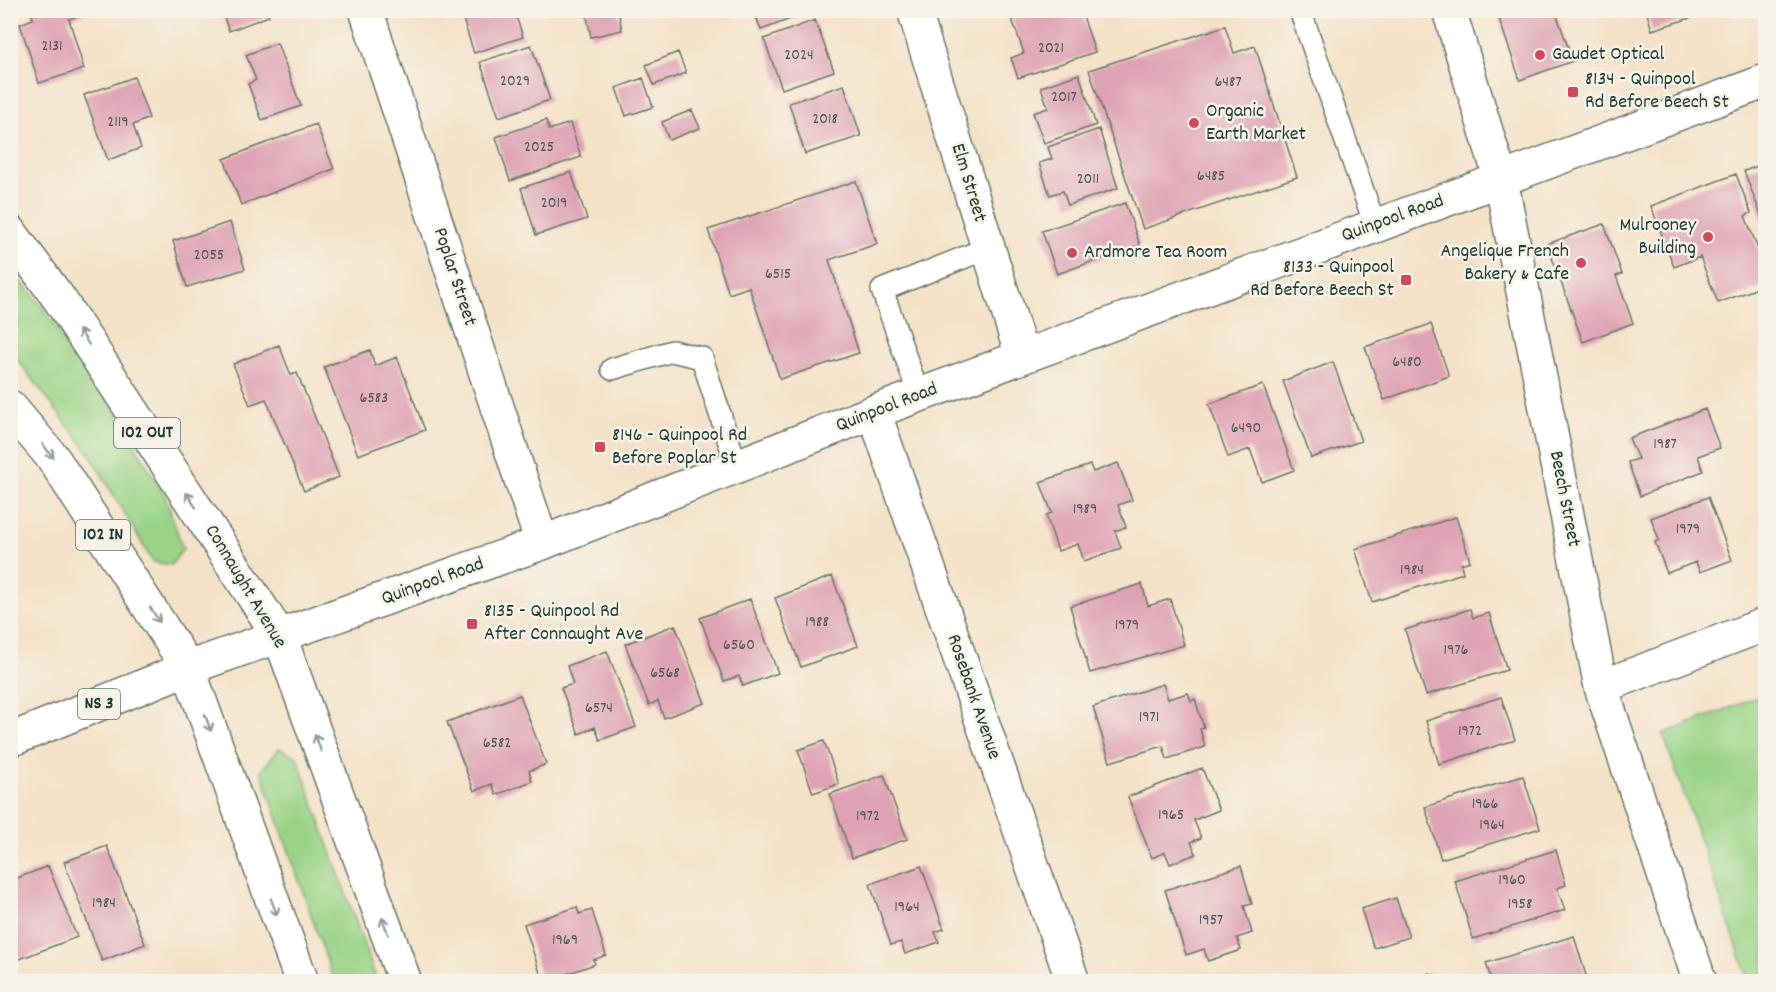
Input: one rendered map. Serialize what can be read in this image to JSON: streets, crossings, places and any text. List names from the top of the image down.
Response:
{
  "streets": {
    "main road": [
      "Elm Street",
      "Quinpool Road",
      "Poplar Street",
      "102 OUT",
      "Beech Street",
      "102 IN",
      "Connaught Avenue",
      "Rosebank Avenue",
      "NS 3"
    ]
  },
  "crossings": [
    ["Elm Street", "Quinpool Road"],
    ["Quinpool Road", "Poplar Street"],
    ["Quinpool Road", "Beech Street"],
    ["Quinpool Road", "102 IN"],
    ["Quinpool Road", "Connaught Avenue"],
    ["Quinpool Road", "Rosebank Avenue"]
  ],
  "places": {
    "other": [
      "Gaudet Optical",
      "Organic Earth Market",
      "Mulrooney Building",
      "Ardmore Tea Room",
      "Angelique French Bakery & Cafe"
    ],
    "transit": [
      "8134 - Quinpool Rd Before Beech St",
      "8133 - Quinpool Rd Before Beech St",
      "8146 - Quinpool Rd Before Poplar St",
      "8135 - Quinpool Rd After Connaught Ave"
    ]
  },
  "house_numbers": [
    "2131",
    "2021",
    "2024",
    "2029",
    "6487",
    "2017",
    "2018",
    "2119",
    "2025",
    "6485",
    "2011",
    "2019",
    "2055",
    "6515",
    "6480",
    "6583",
    "6490",
    "1987",
    "1989",
    "1979",
    "1984",
    "1988",
    "1979",
    "6560",
    "1976",
    "6568",
    "6574",
    "1971",
    "1972",
    "6582",
    "1966",
    "1965",
    "1972",
    "1964",
    "1960",
    "1984",
    "1958",
    "1964",
    "1957",
    "1969"
  ]
}
